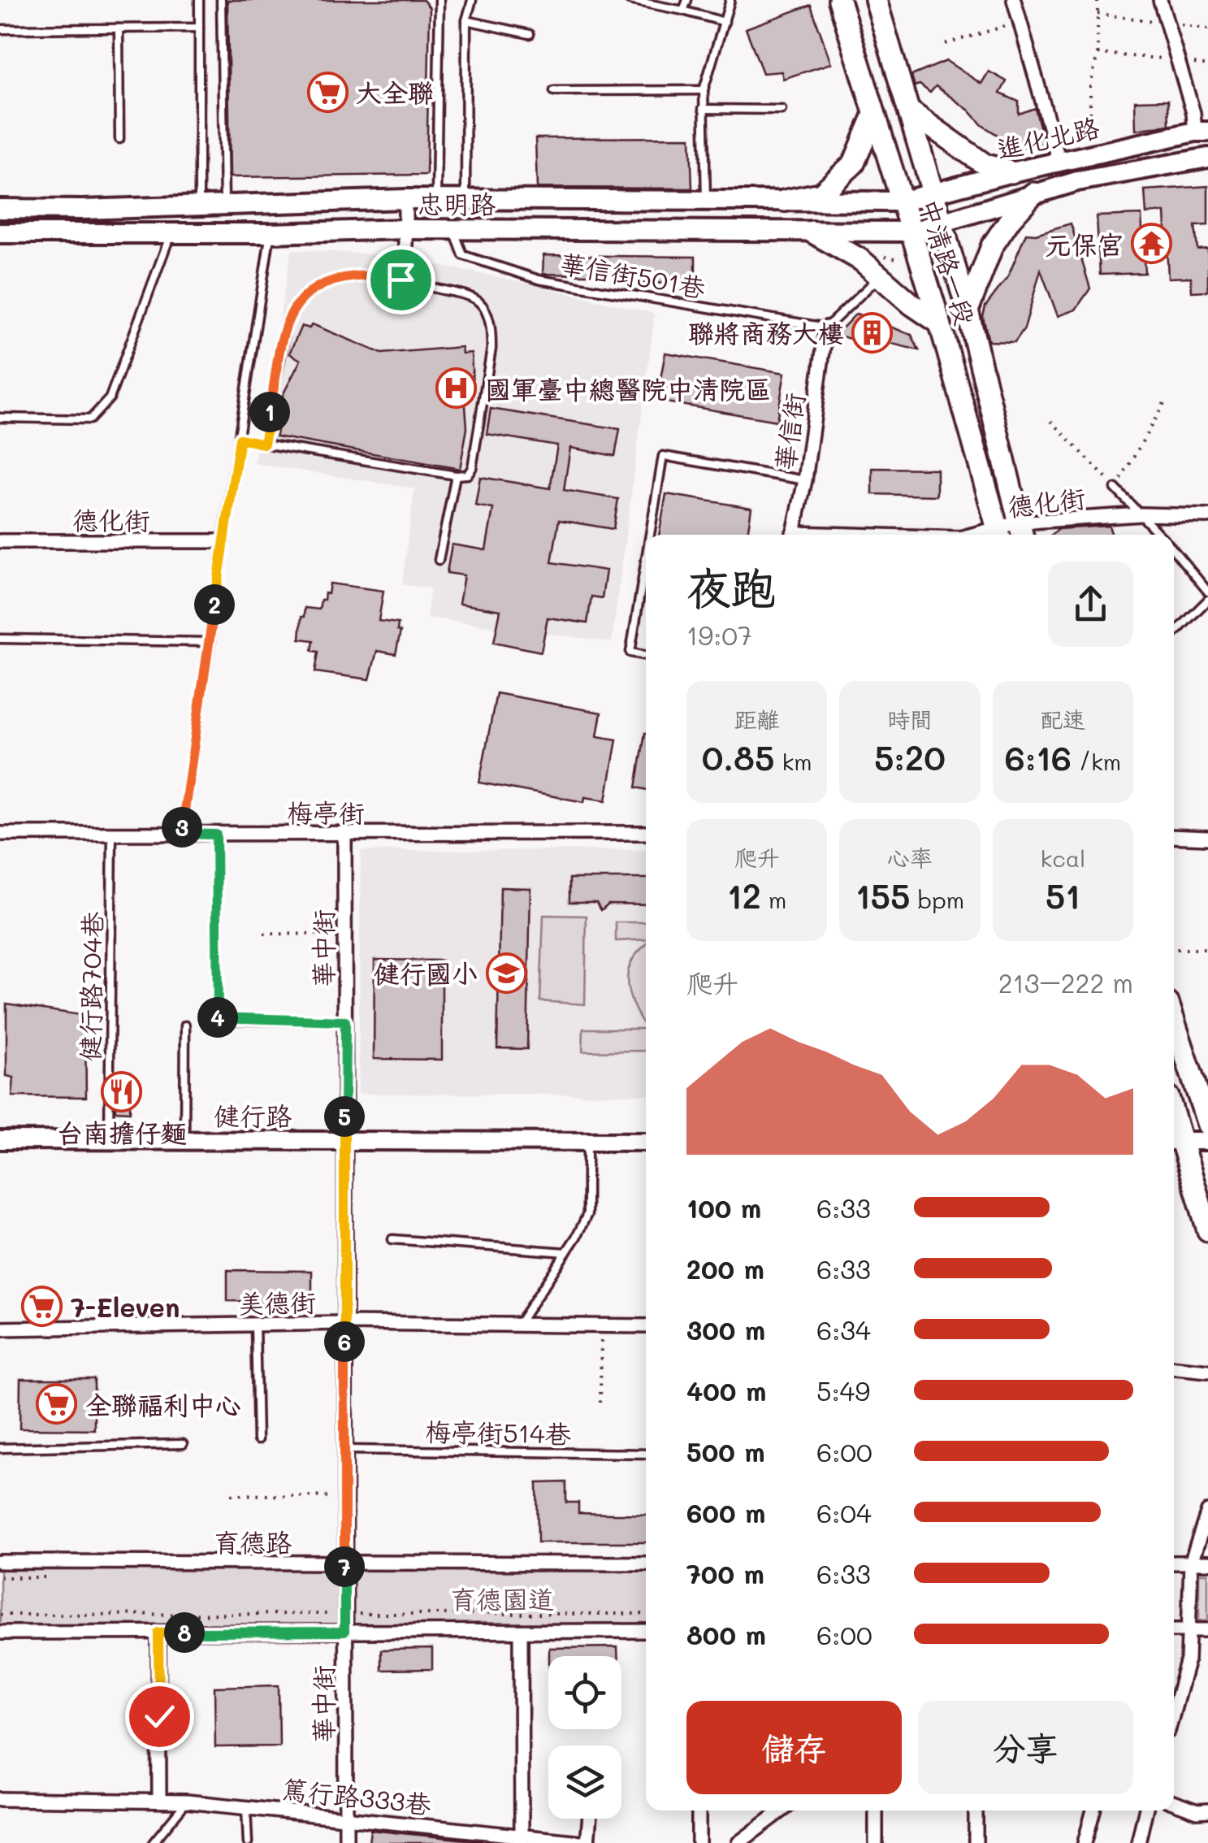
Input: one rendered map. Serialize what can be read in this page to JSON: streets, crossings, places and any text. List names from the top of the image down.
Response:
{
  "streets": {
    "main road": ["進化北路", "忠明路", "中清路一段"],
    "street": [
      "華信街",
      "德化街",
      "梅亭街",
      "華中街",
      "健行路",
      "美德街",
      "育德路",
      "篤行路333巷"
    ],
    "lane": ["華信街501巷", "健行路704巷", "梅亭街514巷"]
  },
  "crossings": [
    ["進化北路", "忠明路"],
    ["進化北路", "中清路一段"],
    ["忠明路", "中清路一段"],
    ["忠明路", "華信街501巷"],
    ["中清路一段", "德化街"],
    ["華信街501巷", "華信街"],
    ["梅亭街", "華中街"],
    ["梅亭街", "健行路704巷"],
    ["華中街", "健行路"],
    ["華中街", "美德街"],
    ["華中街", "梅亭街514巷"],
    ["華中街", "育德路"],
    ["華中街", "篤行路333巷"],
    ["健行路704巷", "健行路"]
  ],
  "parks": ["育德園道"],
  "places": {
    "supermarket": ["大全聯", "7-Eleven", "全聯福利中心"],
    "temple": ["元保宮"],
    "building": ["聯將商務大樓"],
    "hospital": ["國軍臺中總醫院中清院區"],
    "school or university": ["健行國小"],
    "restaurant": ["台南擔仔麵"]
  },
  "page": {
    "pins": [
      "1",
      "2",
      "3",
      "4",
      "5",
      "6",
      "7",
      "8"
    ],
    "heading": ["夜跑", "19:07"],
    "stats": [
      ["距離", "0.85 km"],
      ["時間", "5:20"],
      ["配速", "6:16 /km"],
      ["爬升", "12 m"],
      ["心率", "155 bpm"],
      ["kcal", "51"]
    ],
    "chart": ["爬升", "213–222 m"],
    "list": [
      {
        "name": "100 m",
        "note": "6:33"
      },
      {
        "name": "200 m",
        "note": "6:33"
      },
      {
        "name": "300 m",
        "note": "6:34"
      },
      {
        "name": "400 m",
        "note": "5:49"
      },
      {
        "name": "500 m",
        "note": "6:00"
      },
      {
        "name": "600 m",
        "note": "6:04"
      },
      {
        "name": "700 m",
        "note": "6:33"
      },
      {
        "name": "800 m",
        "note": "6:00"
      }
    ],
    "buttons": ["儲存", "分享"]
  }
}
